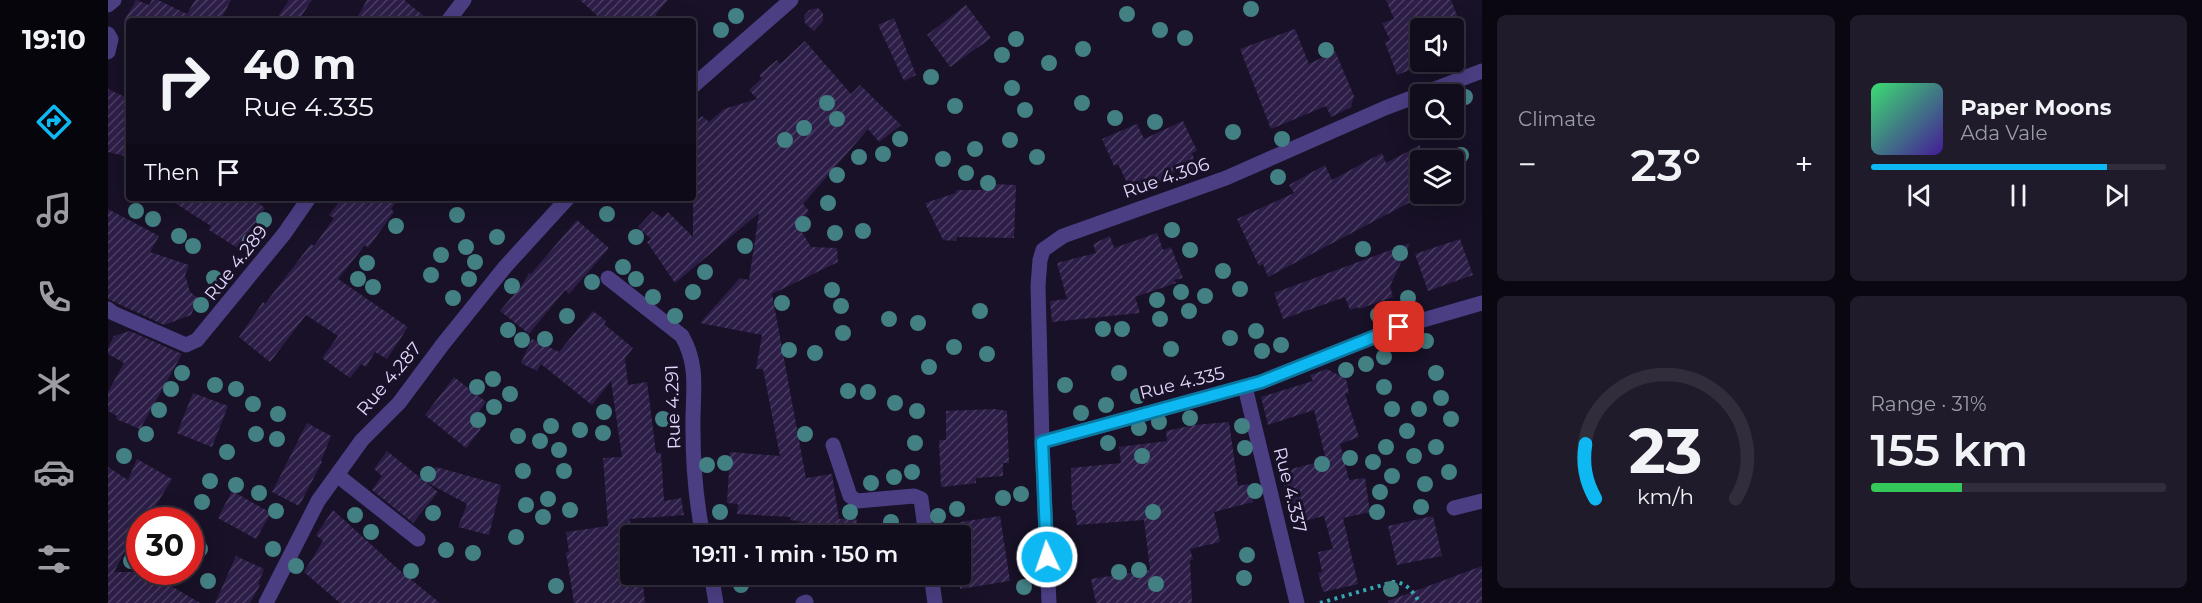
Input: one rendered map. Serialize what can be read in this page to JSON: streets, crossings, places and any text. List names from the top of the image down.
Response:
{
  "streets": {
    "street": [
      "Rue 4.306",
      "Rue 4.289",
      "Rue 4.287",
      "Rue 4.335",
      "Rue 4.291",
      "Rue 4.337"
    ]
  },
  "crossings": [
    ["Rue 4.306", "Rue 4.335"],
    ["Rue 4.335", "Rue 4.337"]
  ],
  "page": {
    "tabs": "19:10",
    "tile": [
      "Climate",
      ["Range · 31%", "155 km"]
    ],
    "turn": ["40 m", "Rue 4.335"],
    "song": ["Paper Moons", "Ada Vale"],
    "heat": ["−", "23°", "+"],
    "then": "Then",
    "limit": "30",
    "trip": "19:11 · 1 min · 150 m",
    "gauge": ["23", "km/h"]
  }
}
